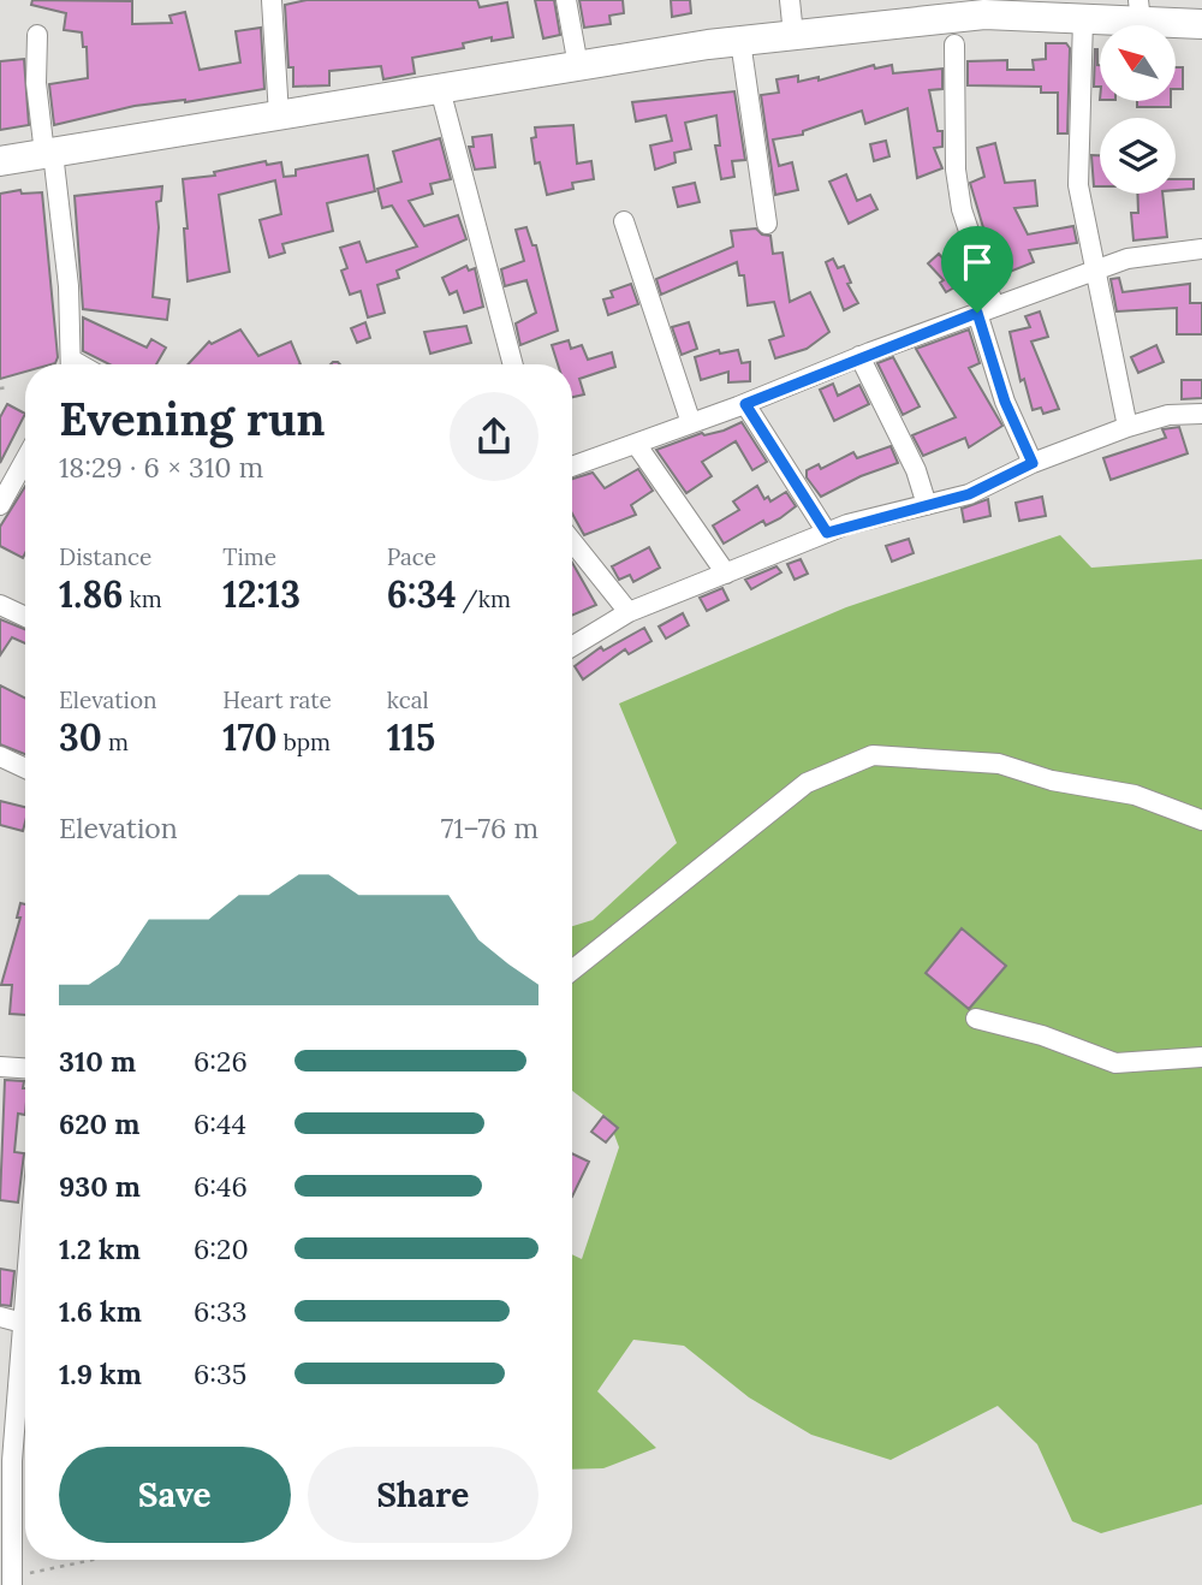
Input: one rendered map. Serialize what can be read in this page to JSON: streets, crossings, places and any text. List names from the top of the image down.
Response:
{
  "north": "top left",
  "page": {
    "heading": ["Evening run", "18:29 · 6 × 310 m"],
    "stats": [
      ["Distance", "1.86 km"],
      ["Time", "12:13"],
      ["Pace", "6:34 /km"],
      ["Elevation", "30 m"],
      ["Heart rate", "170 bpm"],
      ["kcal", "115"]
    ],
    "chart": ["Elevation", "71–76 m"],
    "list": [
      {
        "name": "310 m",
        "note": "6:26"
      },
      {
        "name": "620 m",
        "note": "6:44"
      },
      {
        "name": "930 m",
        "note": "6:46"
      },
      {
        "name": "1.2 km",
        "note": "6:20"
      },
      {
        "name": "1.6 km",
        "note": "6:33"
      },
      {
        "name": "1.9 km",
        "note": "6:35"
      }
    ],
    "buttons": ["Save", "Share"]
  }
}
